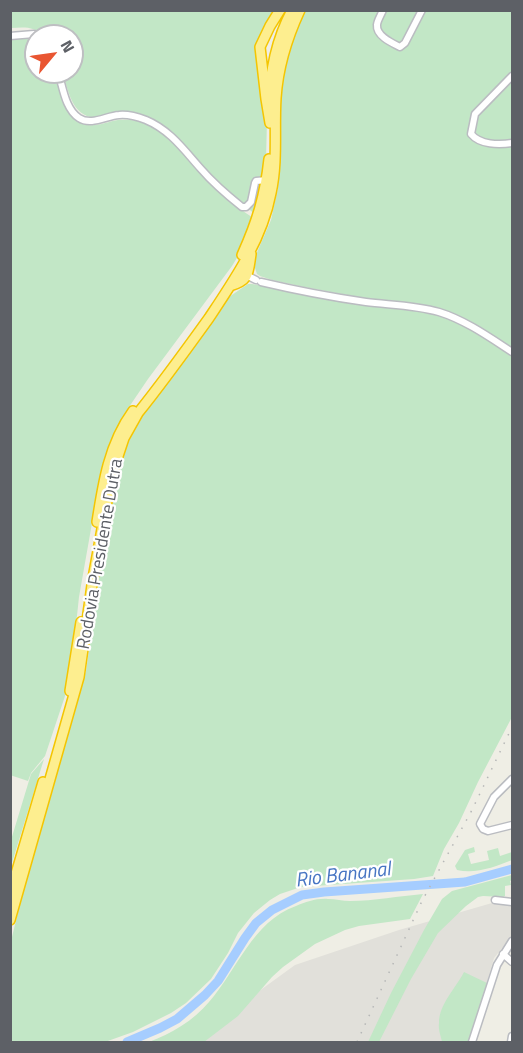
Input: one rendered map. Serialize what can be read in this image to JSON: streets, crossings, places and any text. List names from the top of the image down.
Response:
{
  "streets": {
    "highway": ["Rodovia Presidente Dutra"]
  },
  "water": ["Rio Bananal"],
  "north": "top right"
}
